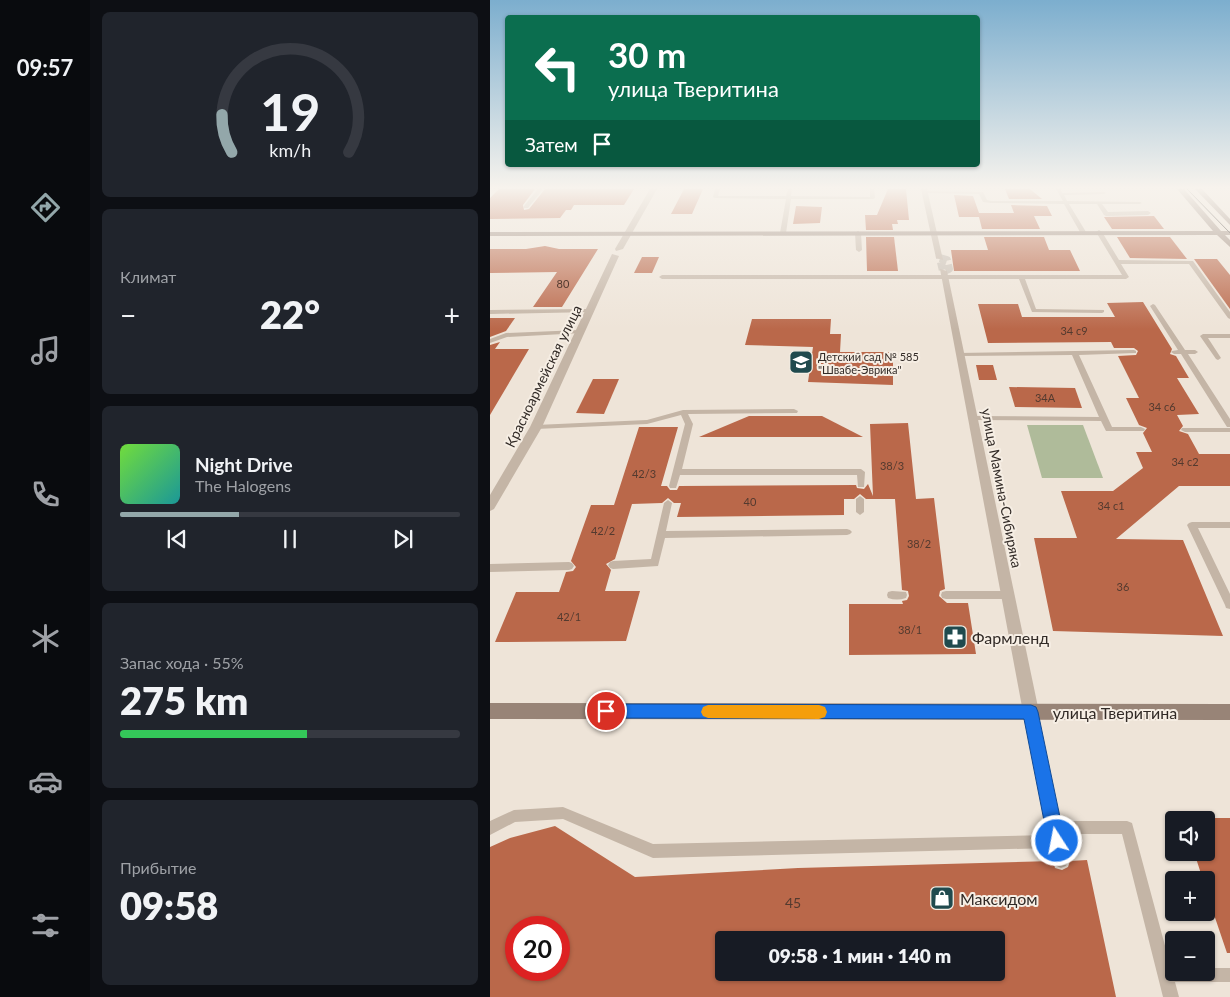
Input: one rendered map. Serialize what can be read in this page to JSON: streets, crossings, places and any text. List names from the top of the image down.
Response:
{
  "streets": {
    "main road": ["улица Тверитина"],
    "street": ["Красноармейская улица", "улица Мамина-Сибиряка"]
  },
  "crossings": [
    ["улица Мамина-Сибиряка", "улица Тверитина"]
  ],
  "places": {
    "school or university": ["Детский сад № 585 \"Швабе-Эврика\""],
    "pharmacy": ["Фармленд"],
    "shop": ["Максидом"]
  },
  "house_numbers": [
    "80",
    "34 с9",
    "34А",
    "34 с6",
    "34 с2",
    "38/3",
    "42/3",
    "40",
    "34 с1",
    "42/2",
    "38/2",
    "36",
    "42/1",
    "38/1",
    "45"
  ],
  "page": {
    "tabs": "09:57",
    "turn": ["30 m", "улица Тверитина"],
    "then": "Затем",
    "tile": [
      "Климат",
      ["Запас хода · 55%", "275 km"],
      ["Прибытие", "09:58"]
    ],
    "heat": ["−", "22°", "+"],
    "song": ["Night Drive", "The Halogens"],
    "map_buttons": ["+", "−"],
    "limit": "20",
    "trip": "09:58 · 1 мин · 140 m",
    "gauge": ["19", "km/h"]
  }
}
